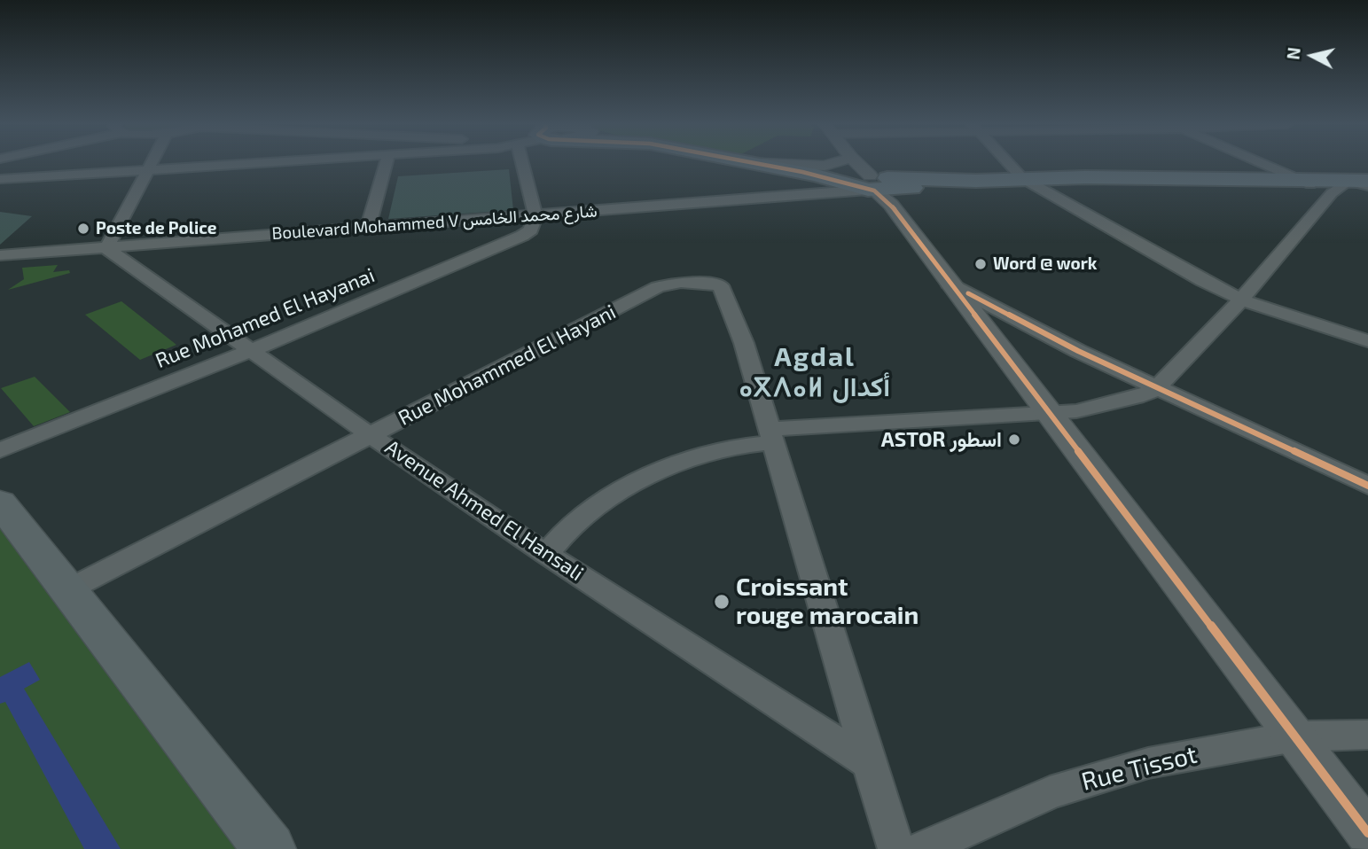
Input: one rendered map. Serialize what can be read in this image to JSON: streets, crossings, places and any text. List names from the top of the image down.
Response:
{
  "streets": {
    "main road": ["Boulevard Mohammed V شارع محمد الخامس"],
    "street": [
      "Rue Mohamed El Hayanai",
      "Rue Mohammed El Hayani",
      "Avenue Ahmed El Hansali",
      "Rue Tissot"
    ]
  },
  "crossings": [
    ["Boulevard Mohammed V شارع محمد الخامس", "Rue Mohamed El Hayanai"],
    ["Boulevard Mohammed V شارع محمد الخامس", "Avenue Ahmed El Hansali"],
    ["Rue Mohamed El Hayanai", "Avenue Ahmed El Hansali"],
    ["Rue Mohammed El Hayani", "Avenue Ahmed El Hansali"]
  ],
  "districts": ["Agdal ⴰⴳⴷⴰⵍ أكدال"],
  "places": [
    "Poste de Police",
    "Word @ work",
    "ASTOR اسطور",
    "Croissant rouge marocain"
  ],
  "north": "left"
}
